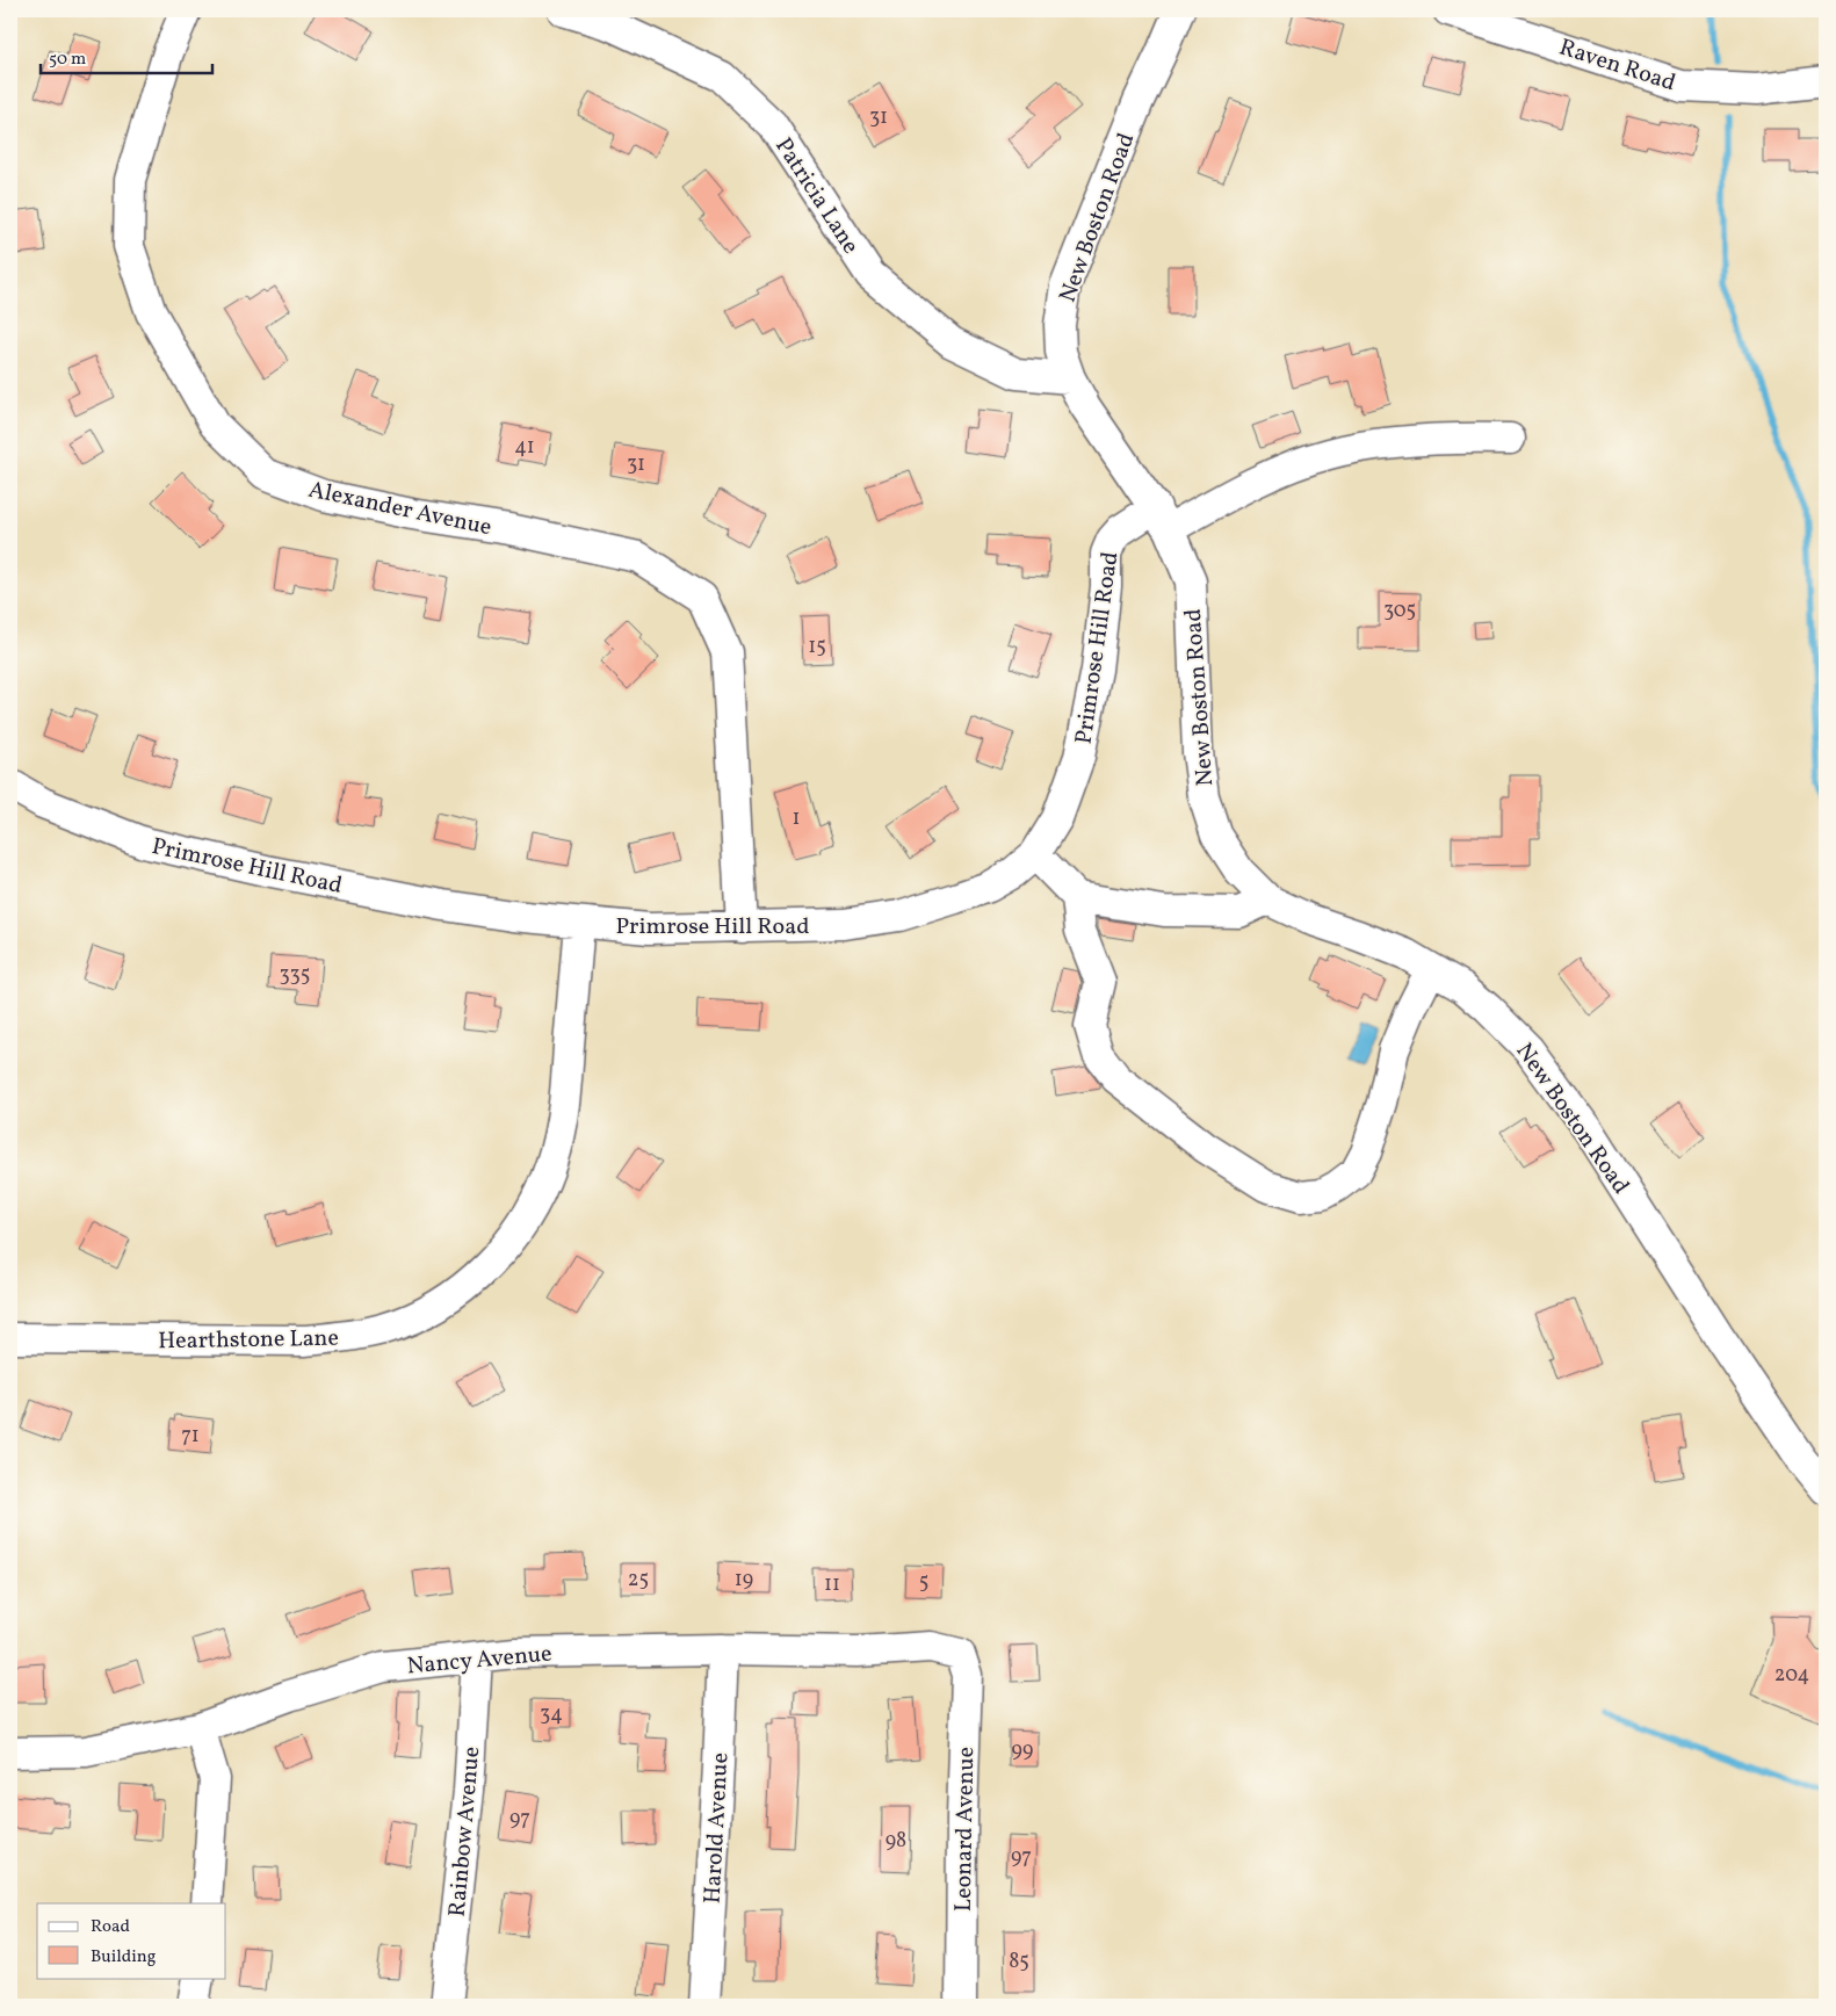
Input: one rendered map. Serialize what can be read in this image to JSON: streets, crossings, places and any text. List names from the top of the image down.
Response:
{
  "streets": {
    "street": [
      "Raven Road",
      "Patricia Lane",
      "New Boston Road",
      "Alexander Avenue",
      "Primrose Hill Road",
      "Hearthstone Lane",
      "Nancy Avenue",
      "Harold Avenue",
      "Leonard Avenue",
      "Rainbow Avenue"
    ]
  },
  "crossings": [
    ["Patricia Lane", "New Boston Road"],
    ["New Boston Road", "Primrose Hill Road"],
    ["Alexander Avenue", "Primrose Hill Road"],
    ["Primrose Hill Road", "Hearthstone Lane"],
    ["Nancy Avenue", "Harold Avenue"],
    ["Nancy Avenue", "Leonard Avenue"],
    ["Nancy Avenue", "Rainbow Avenue"]
  ],
  "house_numbers": [
    "31",
    "41",
    "31",
    "305",
    "15",
    "1",
    "335",
    "71",
    "25",
    "19",
    "5",
    "11",
    "204",
    "34",
    "99",
    "97",
    "98",
    "97",
    "85"
  ],
  "legend": ["Road", "Building"],
  "scale_bar": "50 m"
}
